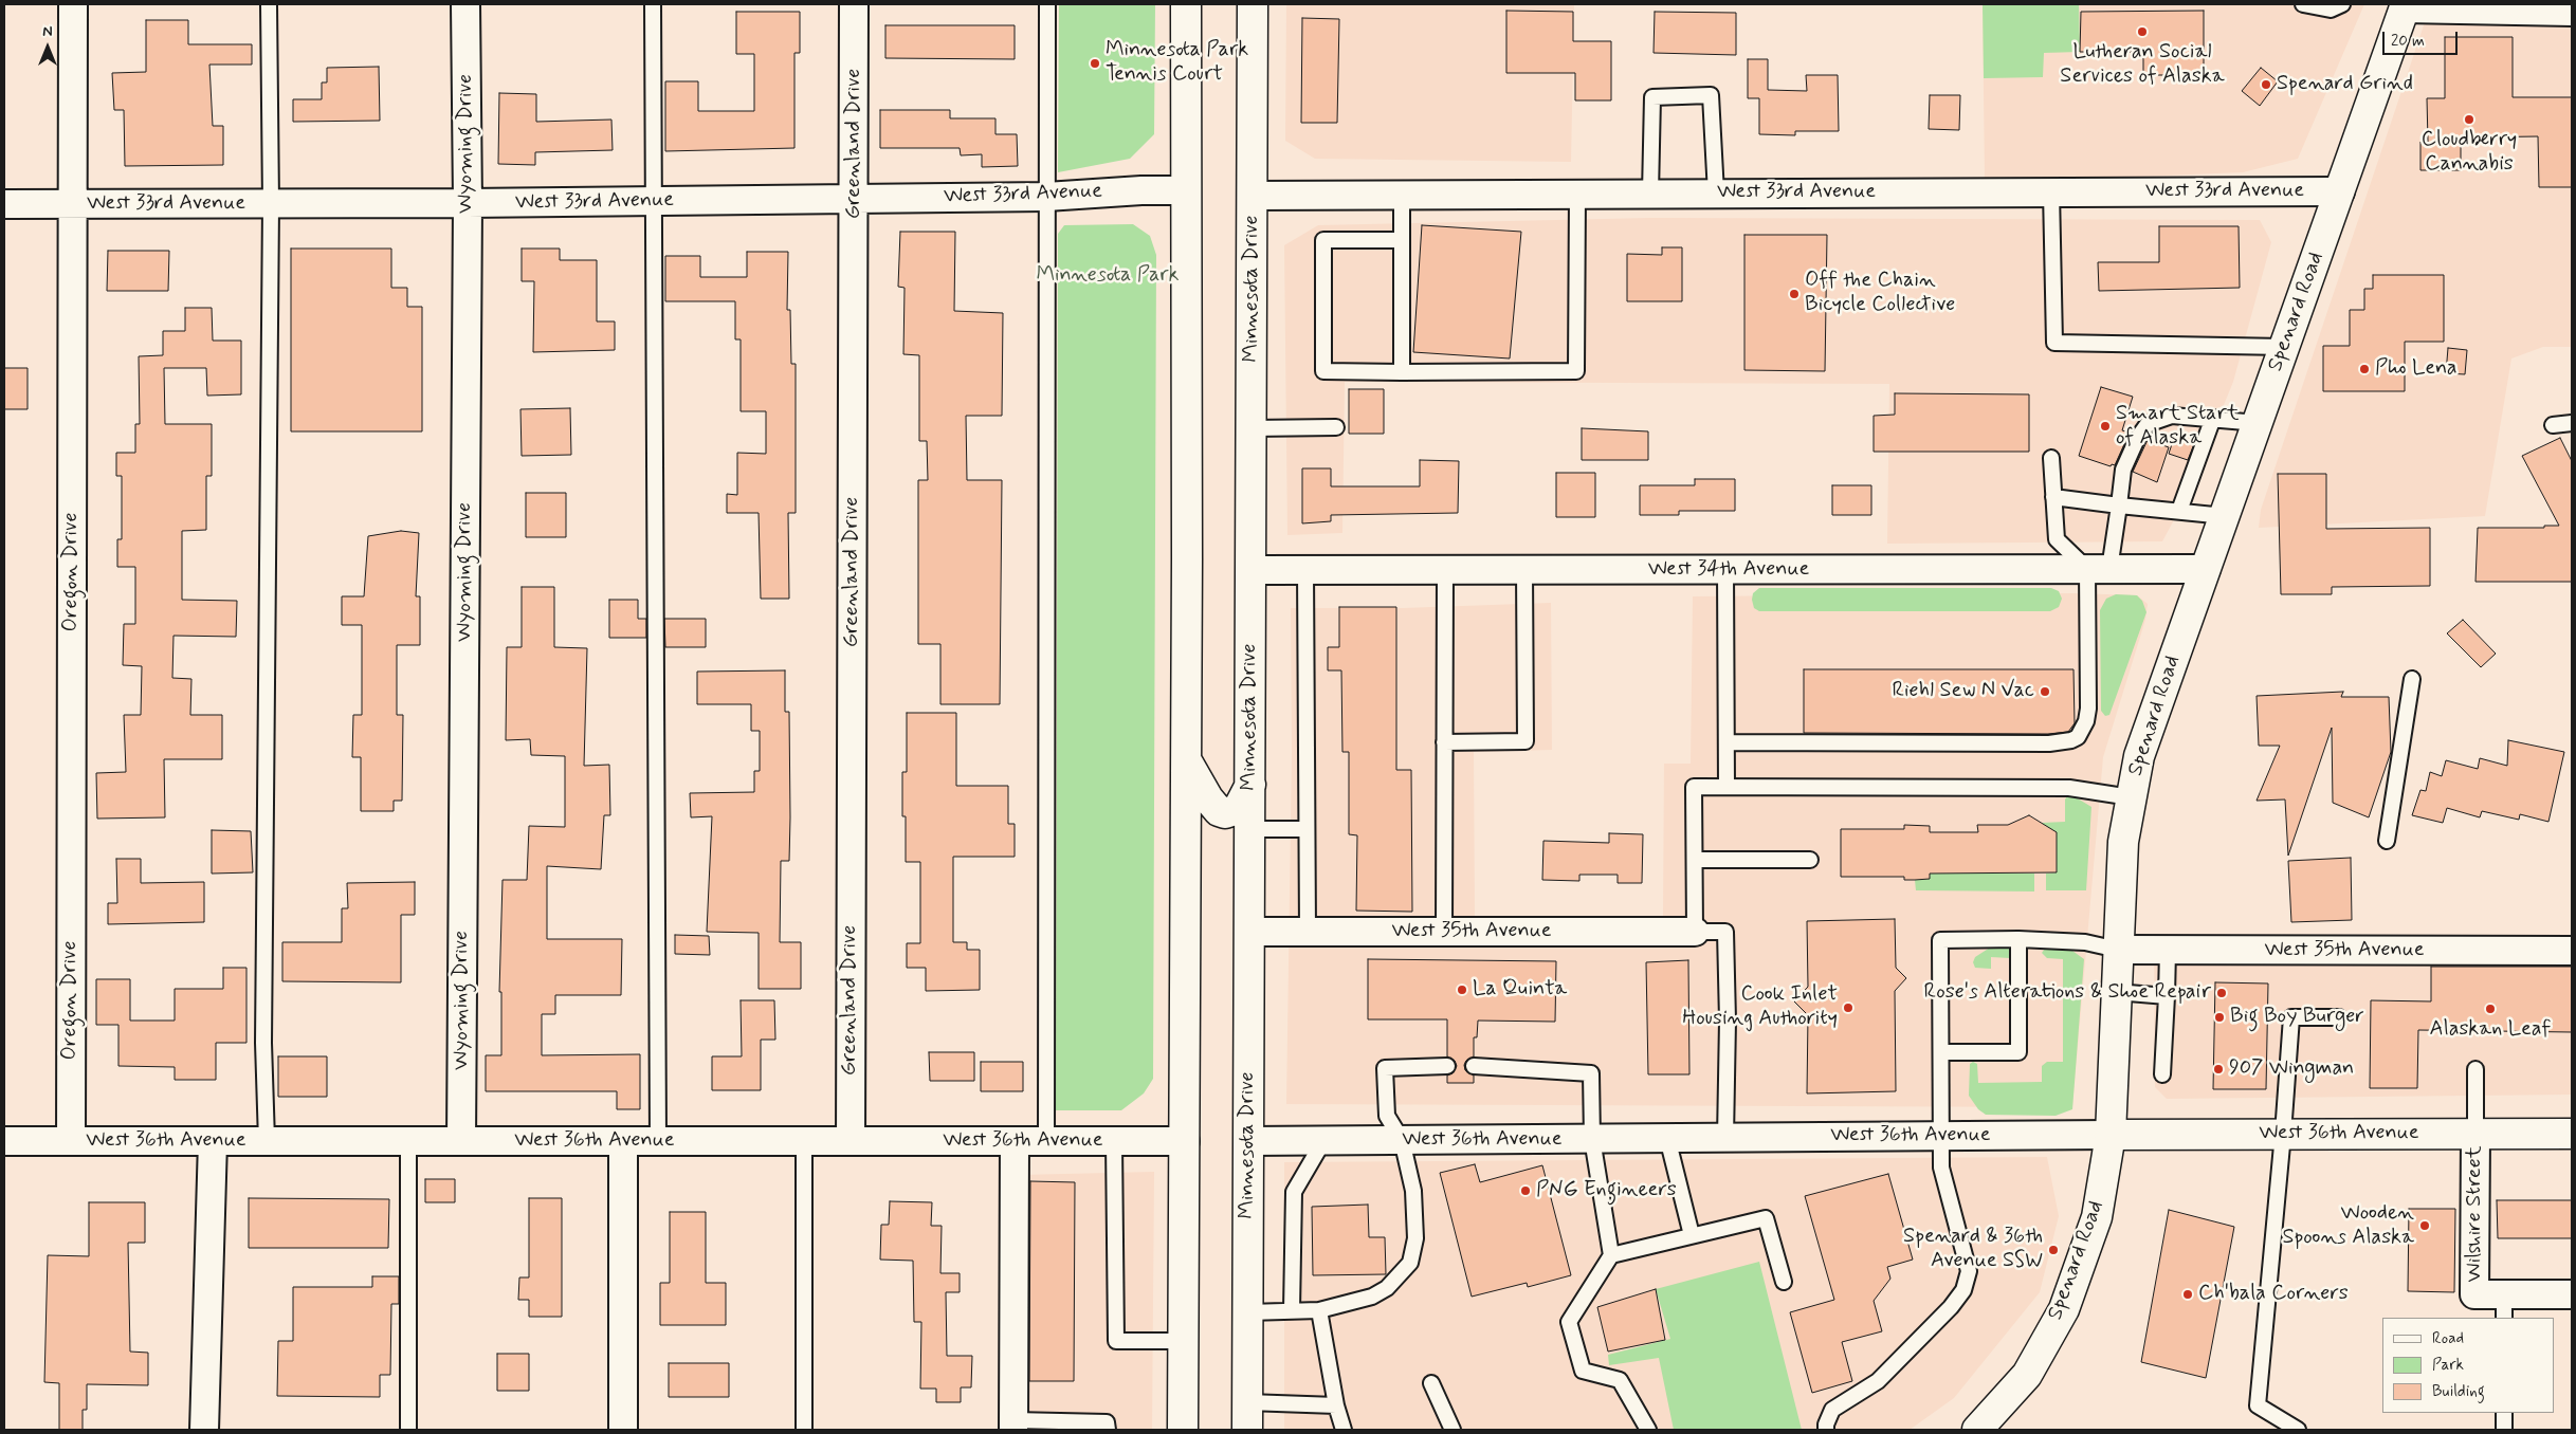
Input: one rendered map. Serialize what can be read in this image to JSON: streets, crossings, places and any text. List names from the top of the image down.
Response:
{
  "streets": {
    "main road": ["Minnesota Drive", "Spenard Road", "West 36th Avenue"],
    "street": [
      "Wyoming Drive",
      "Greenland Drive",
      "West 33rd Avenue",
      "West 34th Avenue",
      "Oregon Drive",
      "West 35th Avenue",
      "Wilshire Street"
    ]
  },
  "crossings": [
    ["Wyoming Drive", "West 33rd Avenue"],
    ["Wyoming Drive", "West 36th Avenue"],
    ["Greenland Drive", "West 33rd Avenue"],
    ["Greenland Drive", "West 36th Avenue"],
    ["West 33rd Avenue", "Minnesota Drive"],
    ["West 33rd Avenue", "Spenard Road"],
    ["West 33rd Avenue", "Oregon Drive"],
    ["Minnesota Drive", "West 34th Avenue"],
    ["Minnesota Drive", "West 35th Avenue"],
    ["Minnesota Drive", "West 36th Avenue"],
    ["Spenard Road", "West 34th Avenue"],
    ["Spenard Road", "West 35th Avenue"],
    ["Spenard Road", "West 36th Avenue"],
    ["Oregon Drive", "West 36th Avenue"],
    ["West 36th Avenue", "Wilshire Street"]
  ],
  "parks": ["Minnesota Park"],
  "places": [
    "Lutheran Social Services of Alaska",
    "Minnesota Park Tennis Court",
    "Spenard Grind",
    "Cloudberry Cannabis",
    "Off the Chain Bicycle Collective",
    "Pho Lena",
    "Smart Start of Alaska",
    "Riehl Sew N Vac",
    "La Quinta",
    "Rose's Alterations & Shoe Repair",
    "Cook Inlet Housing Authority",
    "Alaskan Leaf",
    "Big Boy Burger",
    "907 Wingman",
    "PNG Engineers",
    "Wooden Spoons Alaska",
    "Spenard & 36th Avenue SSW",
    "Ch'bala Corners"
  ],
  "legend": ["Road", "Park", "Building"],
  "scale_bar": "20 m",
  "north": "top"
}
